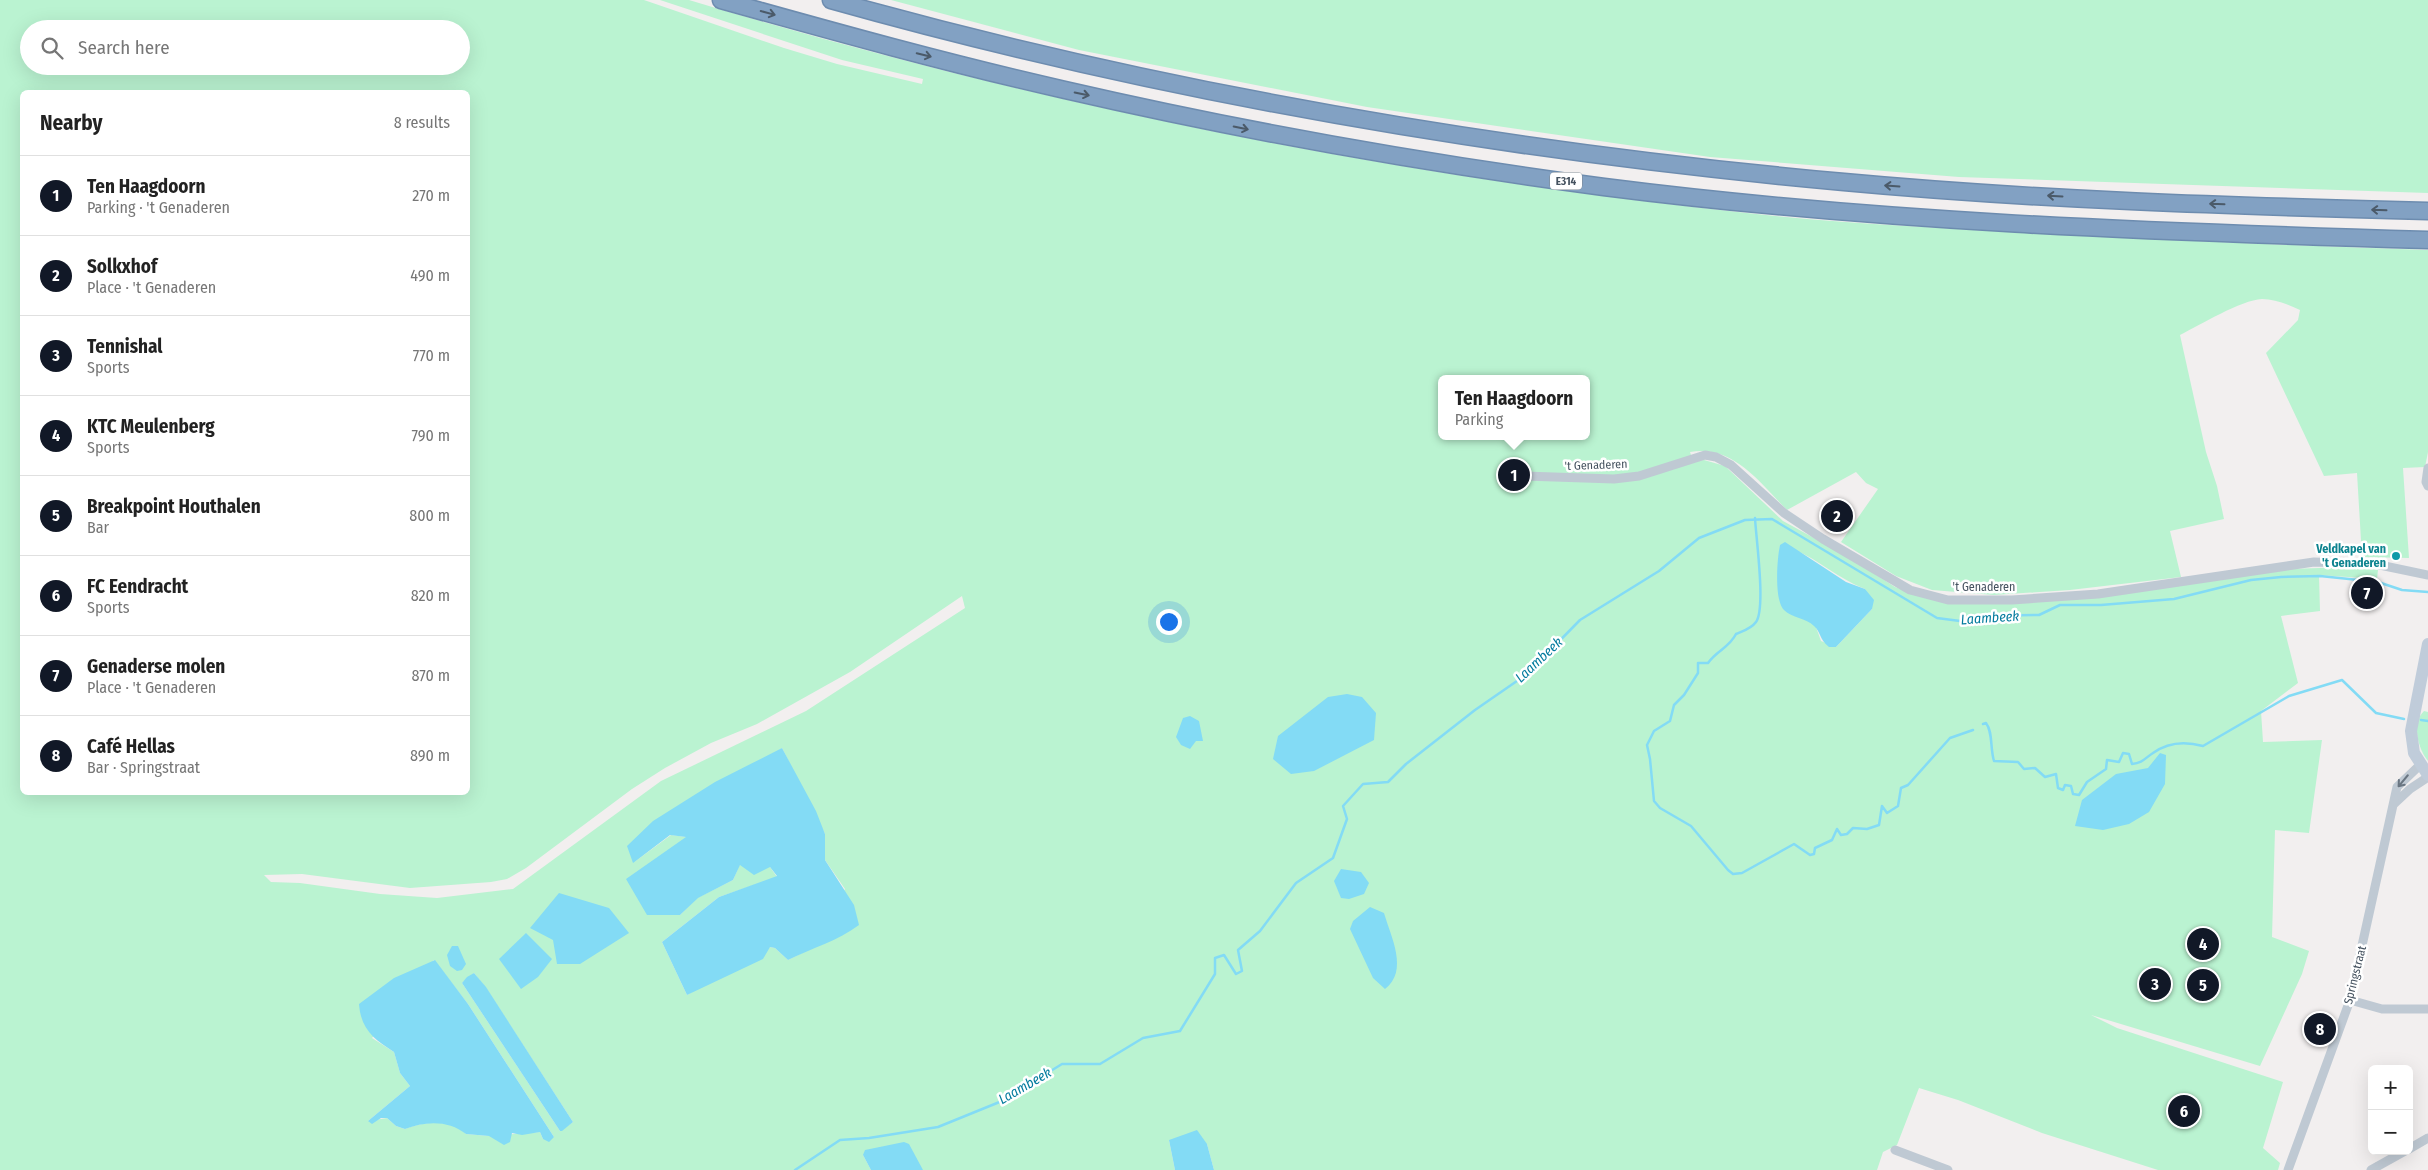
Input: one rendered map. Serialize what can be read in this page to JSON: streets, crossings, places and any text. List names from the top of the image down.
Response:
{
  "streets": {
    "highway": ["E314"],
    "street": ["'t Genaderen", "Springstraat"]
  },
  "water": ["Laambeek"],
  "places": ["Veldkapel van 't Genaderen"],
  "page": {
    "search": "Search here",
    "heading": ["Nearby", "8 results"],
    "list": [
      {
        "mark": "1",
        "name": "Ten Haagdoorn",
        "note": "Parking · 't Genaderen",
        "value": "270 m"
      },
      {
        "mark": "2",
        "name": "Solkxhof",
        "note": "Place · 't Genaderen",
        "value": "490 m"
      },
      {
        "mark": "3",
        "name": "Tennishal",
        "note": "Sports",
        "value": "770 m"
      },
      {
        "mark": "4",
        "name": "KTC Meulenberg",
        "note": "Sports",
        "value": "790 m"
      },
      {
        "mark": "5",
        "name": "Breakpoint Houthalen",
        "note": "Bar",
        "value": "800 m"
      },
      {
        "mark": "6",
        "name": "FC Eendracht",
        "note": "Sports",
        "value": "820 m"
      },
      {
        "mark": "7",
        "name": "Genaderse molen",
        "note": "Place · 't Genaderen",
        "value": "870 m"
      },
      {
        "mark": "8",
        "name": "Café Hellas",
        "note": "Bar · Springstraat",
        "value": "890 m"
      }
    ],
    "popup": ["Ten Haagdoorn", "Parking"],
    "pins": [
      "1",
      "2",
      "7",
      "4",
      "3",
      "5",
      "8",
      "6"
    ],
    "map_buttons": ["+", "−"]
  }
}
